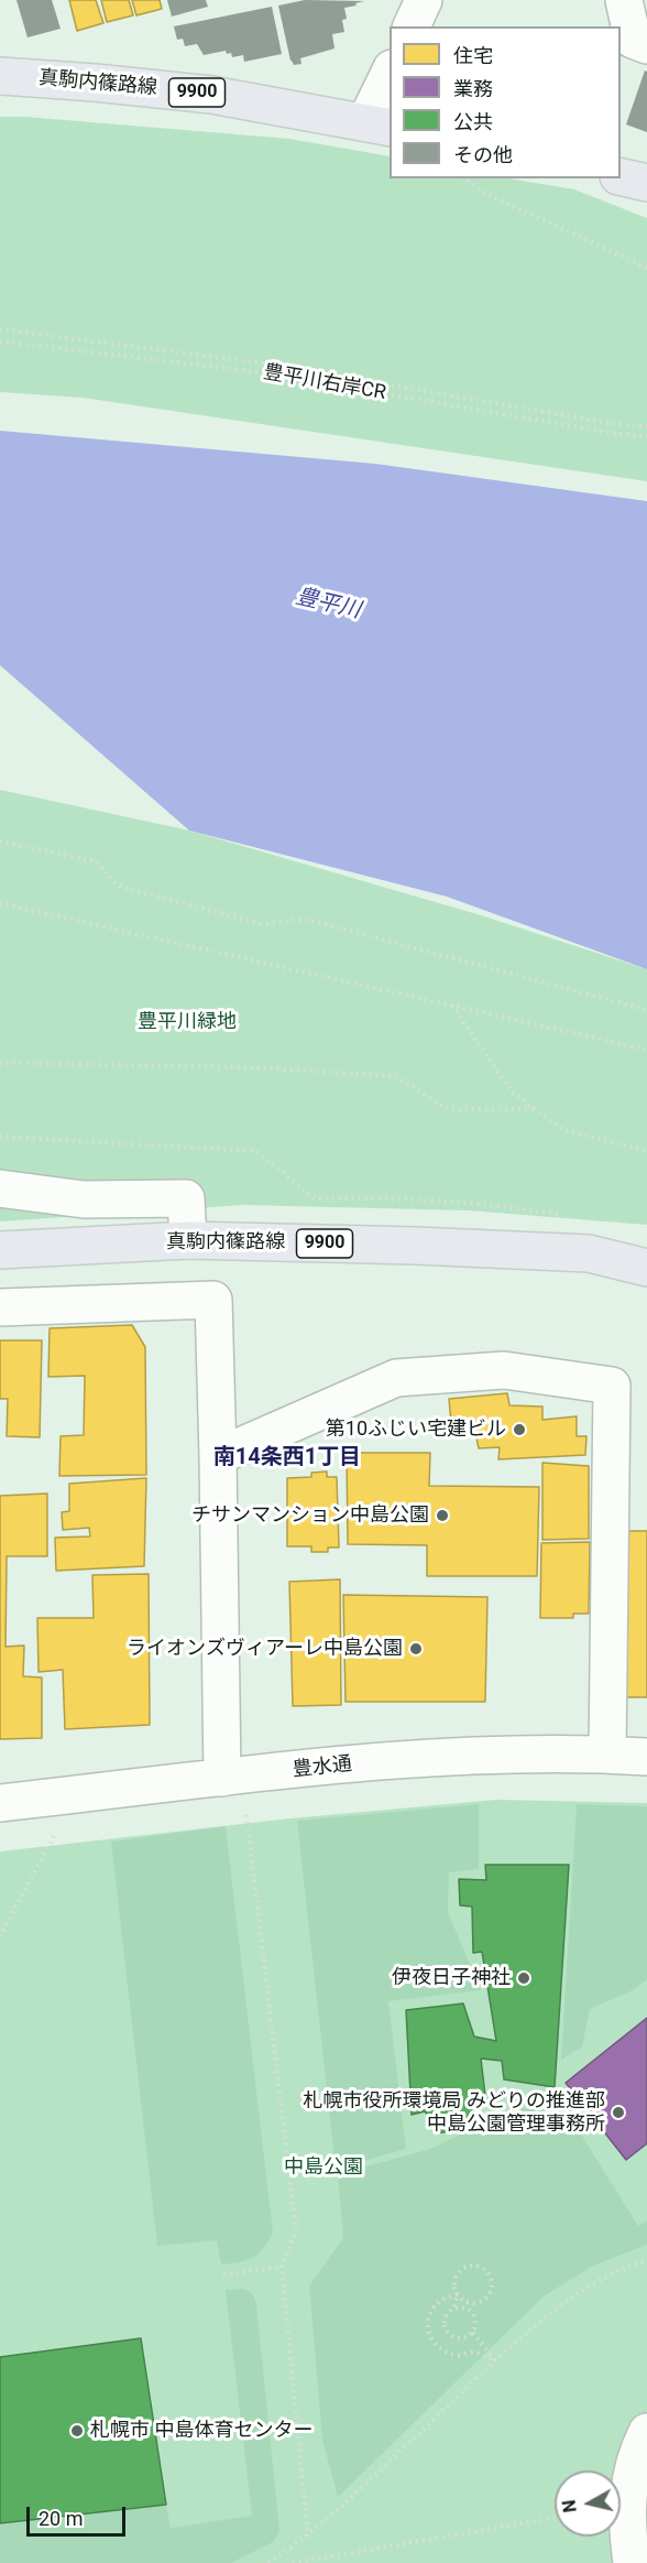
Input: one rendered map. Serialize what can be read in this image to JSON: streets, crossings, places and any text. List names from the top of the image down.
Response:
{
  "streets": {
    "main road": ["真駒内篠路線", "9900"],
    "street": ["豊水通"],
    "path": ["豊平川右岸CR"]
  },
  "districts": ["南14条西1丁目"],
  "water": ["豊平川"],
  "parks": ["豊平川緑地", "中島公園"],
  "places": [
    "第10ふじい宅建ビル",
    "チサンマンション中島公園",
    "ライオンズヴィアーレ中島公園",
    "伊夜日子神社",
    "札幌市役所環境局 みどりの推進部 中島公園管理事務所",
    "札幌市 中島体育センター"
  ],
  "legend": [
    "住宅",
    "業務",
    "公共",
    "その他"
  ],
  "scale_bar": "20 m",
  "north": "left"
}
